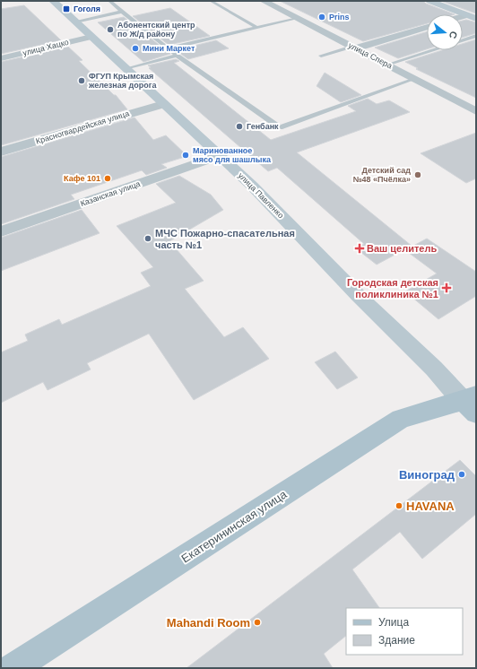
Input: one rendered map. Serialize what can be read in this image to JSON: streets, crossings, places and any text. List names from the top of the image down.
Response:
{
  "streets": {
    "main road": ["улица Павленко", "Екатерининская улица"],
    "street": [
      "улица Хацко",
      "улица Спера",
      "Красногвардейская улица",
      "Казанская улица"
    ]
  },
  "crossings": [
    ["улица Хацко", "улица Павленко"],
    ["Красногвардейская улица", "улица Павленко"],
    ["Казанская улица", "улица Павленко"],
    ["улица Павленко", "Екатерининская улица"]
  ],
  "places": {
    "transit": ["Гоголя"],
    "other": [
      "Prins",
      "Абонентский центр по Ж/д району",
      "Мини Маркет",
      "ФГУП Крымская железная дорога",
      "Генбанк",
      "Маринованное мясо для шашлыка",
      "Детский сад №48 «Пчёлка»",
      "Кафе 101",
      "МЧС Пожарно-спасательная часть №1",
      "Виноград",
      "HAVANA",
      "Mahandi Room"
    ],
    "health": ["Ваш целитель", "Городская детская поликлиника №1"]
  },
  "legend": ["Улица", "Здание"],
  "north": "right"
}
